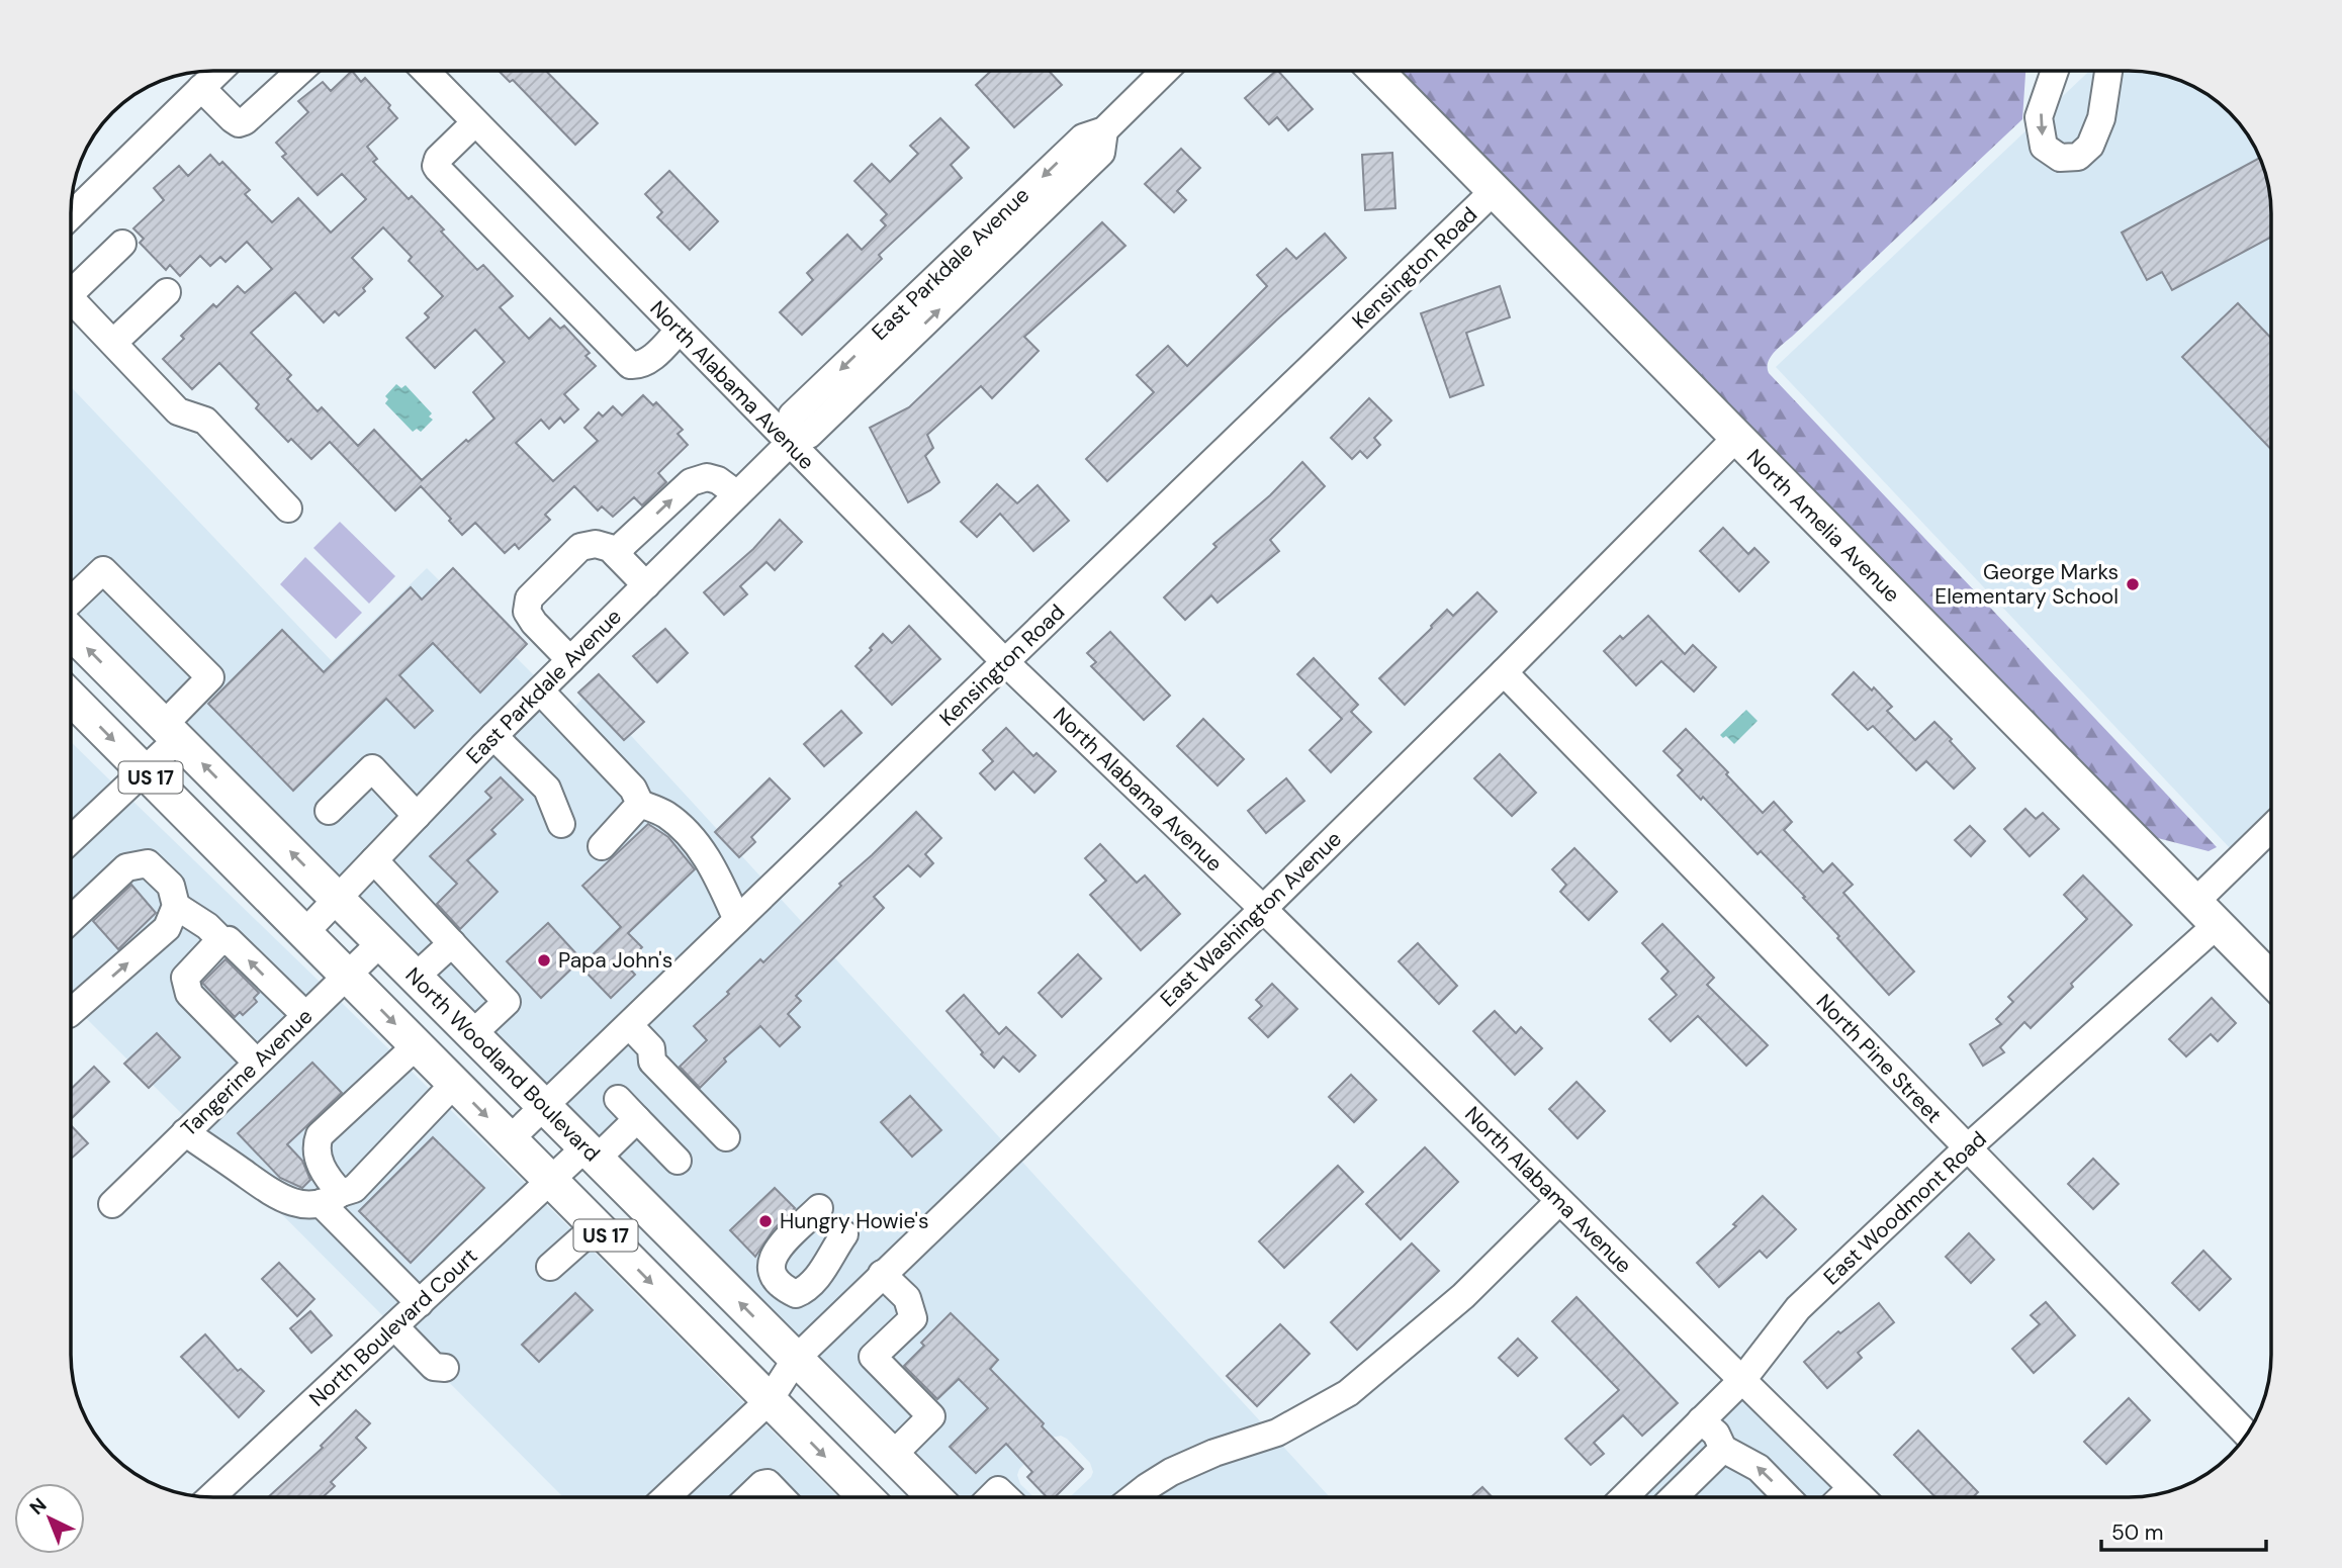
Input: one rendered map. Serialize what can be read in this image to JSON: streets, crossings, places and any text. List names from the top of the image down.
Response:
{
  "streets": {
    "main road": ["North Amelia Avenue", "US 17", "North Woodland Boulevard"],
    "street": [
      "East Parkdale Avenue",
      "Kensington Road",
      "North Alabama Avenue",
      "East Washington Avenue",
      "North Pine Street",
      "Tangerine Avenue",
      "East Woodmont Road",
      "North Boulevard Court"
    ]
  },
  "crossings": [
    ["East Parkdale Avenue", "North Alabama Avenue"],
    ["East Parkdale Avenue", "US 17"],
    ["East Parkdale Avenue", "North Woodland Boulevard"],
    ["Kensington Road", "North Alabama Avenue"],
    ["Kensington Road", "North Amelia Avenue"],
    ["Kensington Road", "US 17"],
    ["Kensington Road", "North Woodland Boulevard"],
    ["North Alabama Avenue", "East Washington Avenue"],
    ["North Alabama Avenue", "East Woodmont Road"],
    ["North Amelia Avenue", "East Washington Avenue"],
    ["North Amelia Avenue", "East Woodmont Road"],
    ["US 17", "East Washington Avenue"],
    ["US 17", "Tangerine Avenue"],
    ["US 17", "North Boulevard Court"],
    ["East Washington Avenue", "North Pine Street"],
    ["East Washington Avenue", "North Woodland Boulevard"],
    ["North Pine Street", "East Woodmont Road"],
    ["North Woodland Boulevard", "Tangerine Avenue"],
    ["North Woodland Boulevard", "North Boulevard Court"]
  ],
  "places": ["George Marks Elementary School", "Papa John's", "Hungry Howie's"],
  "scale_bar": "50 m",
  "north": "top left"
}
